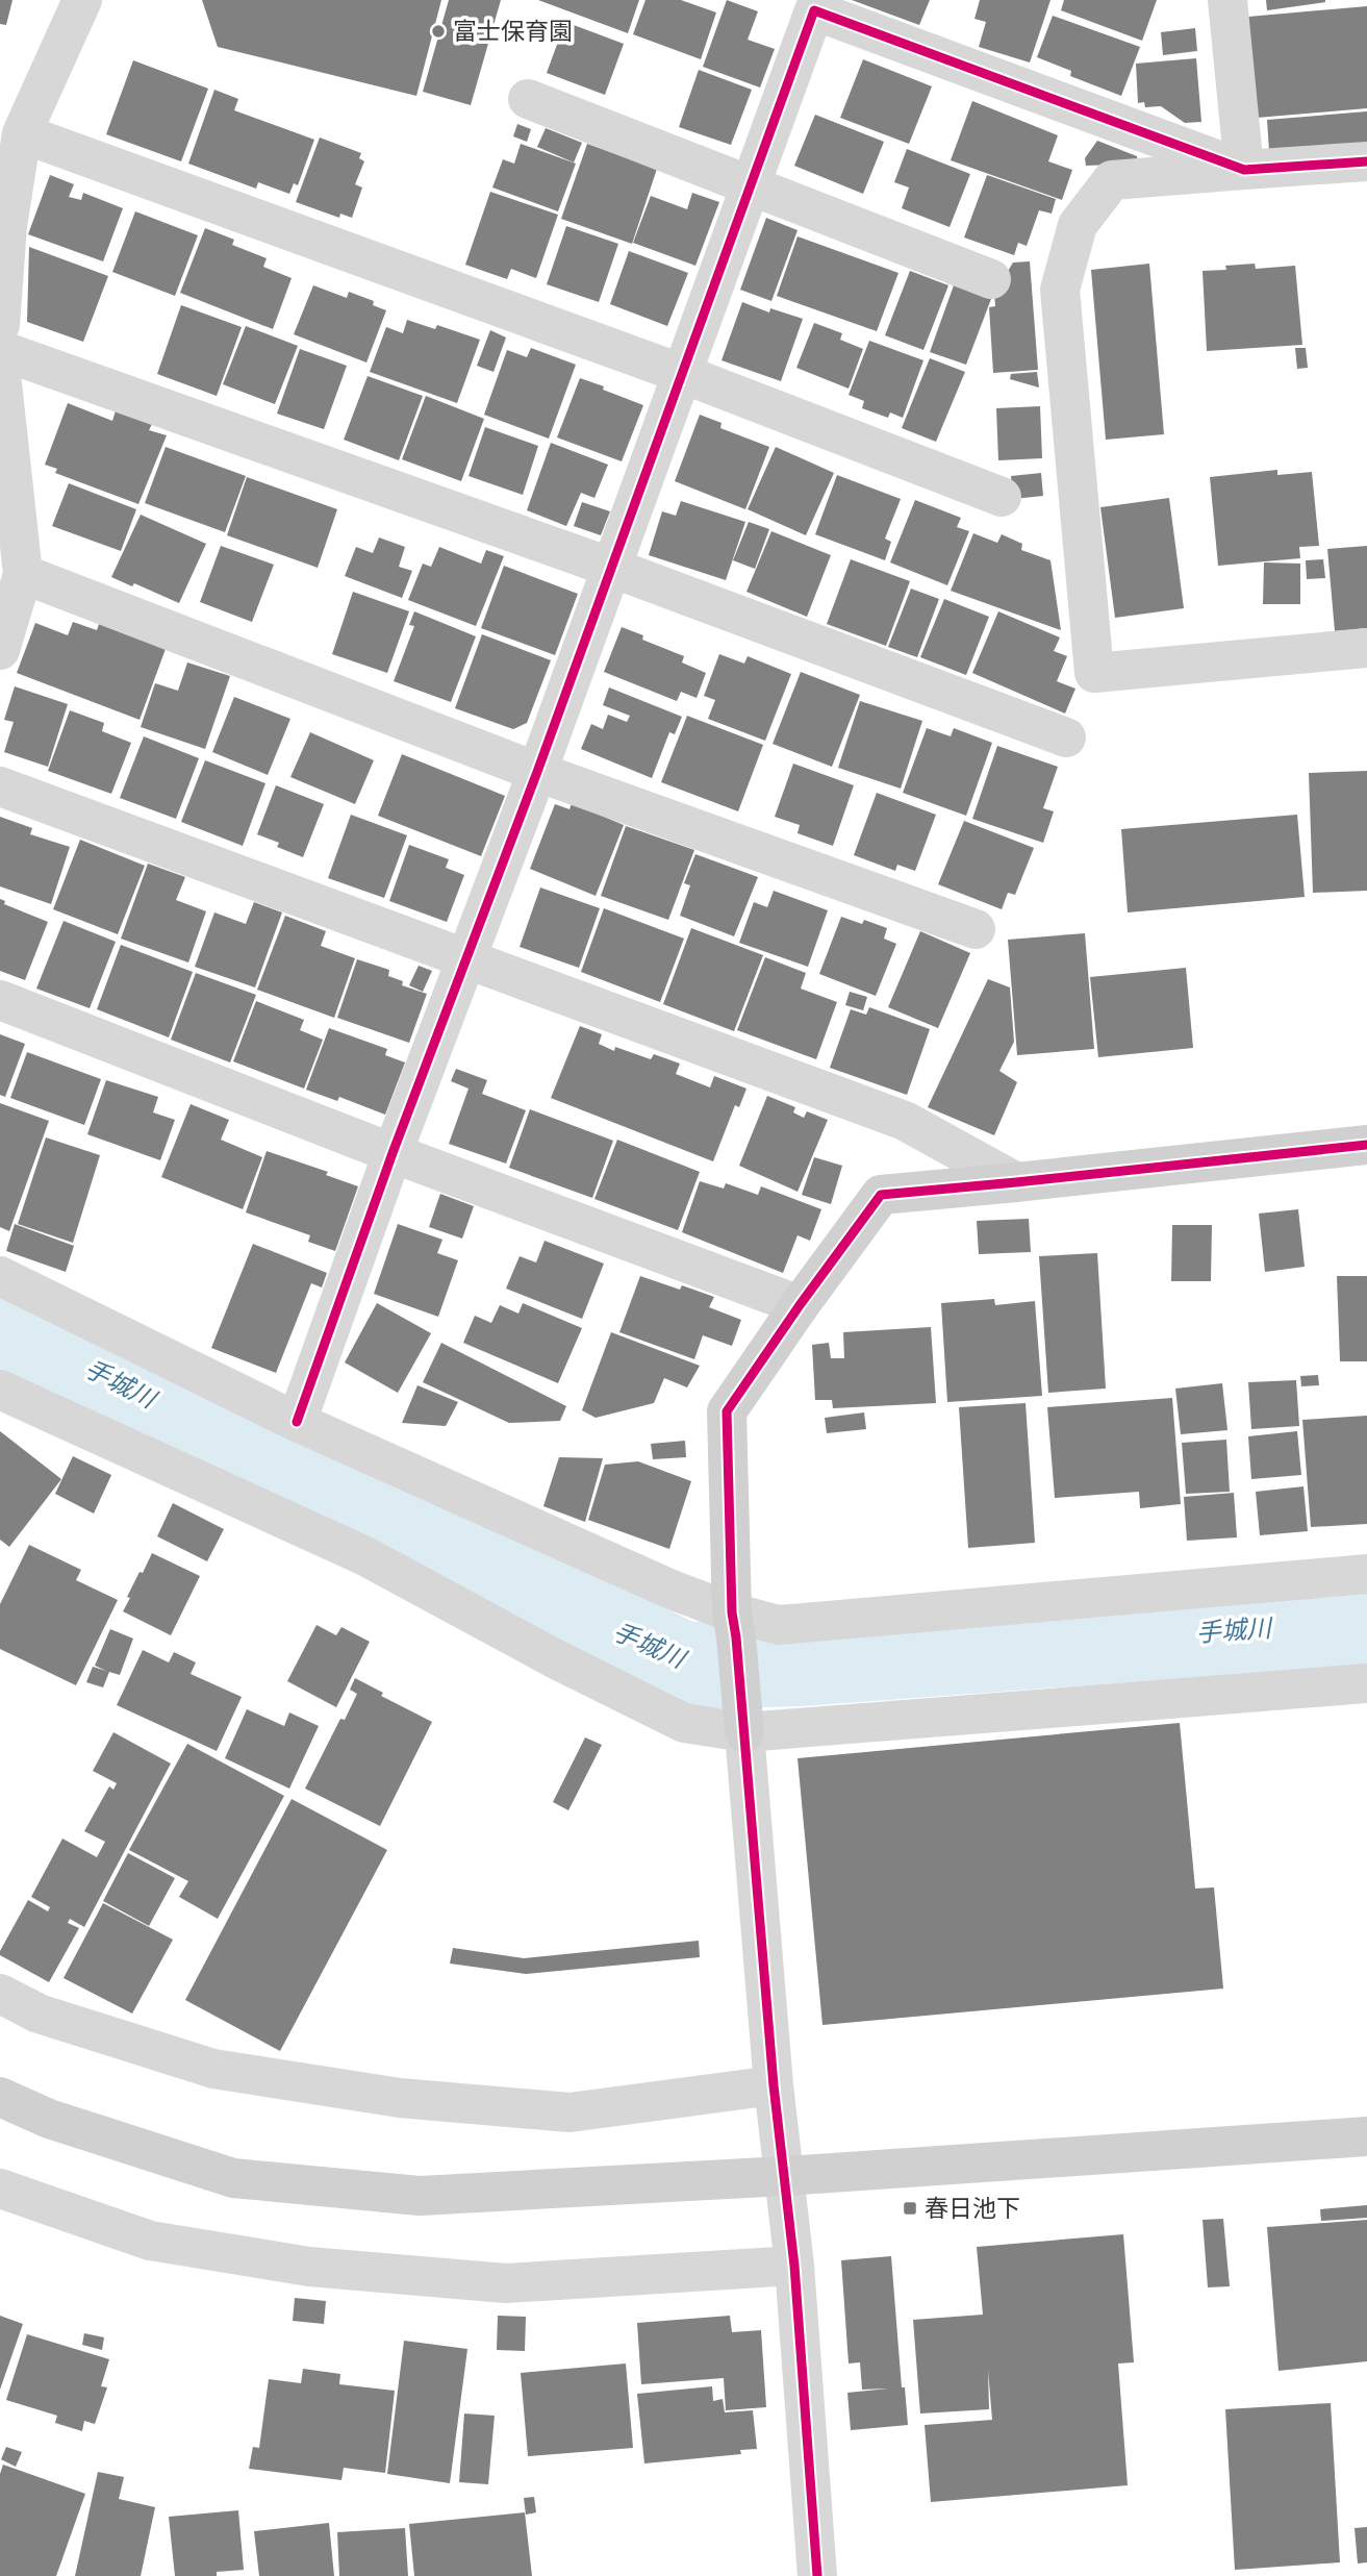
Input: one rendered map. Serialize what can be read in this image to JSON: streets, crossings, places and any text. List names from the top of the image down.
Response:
{
  "water": ["手城川"],
  "places": {
    "other": ["富士保育園"],
    "transit": ["春日池下"]
  }
}
